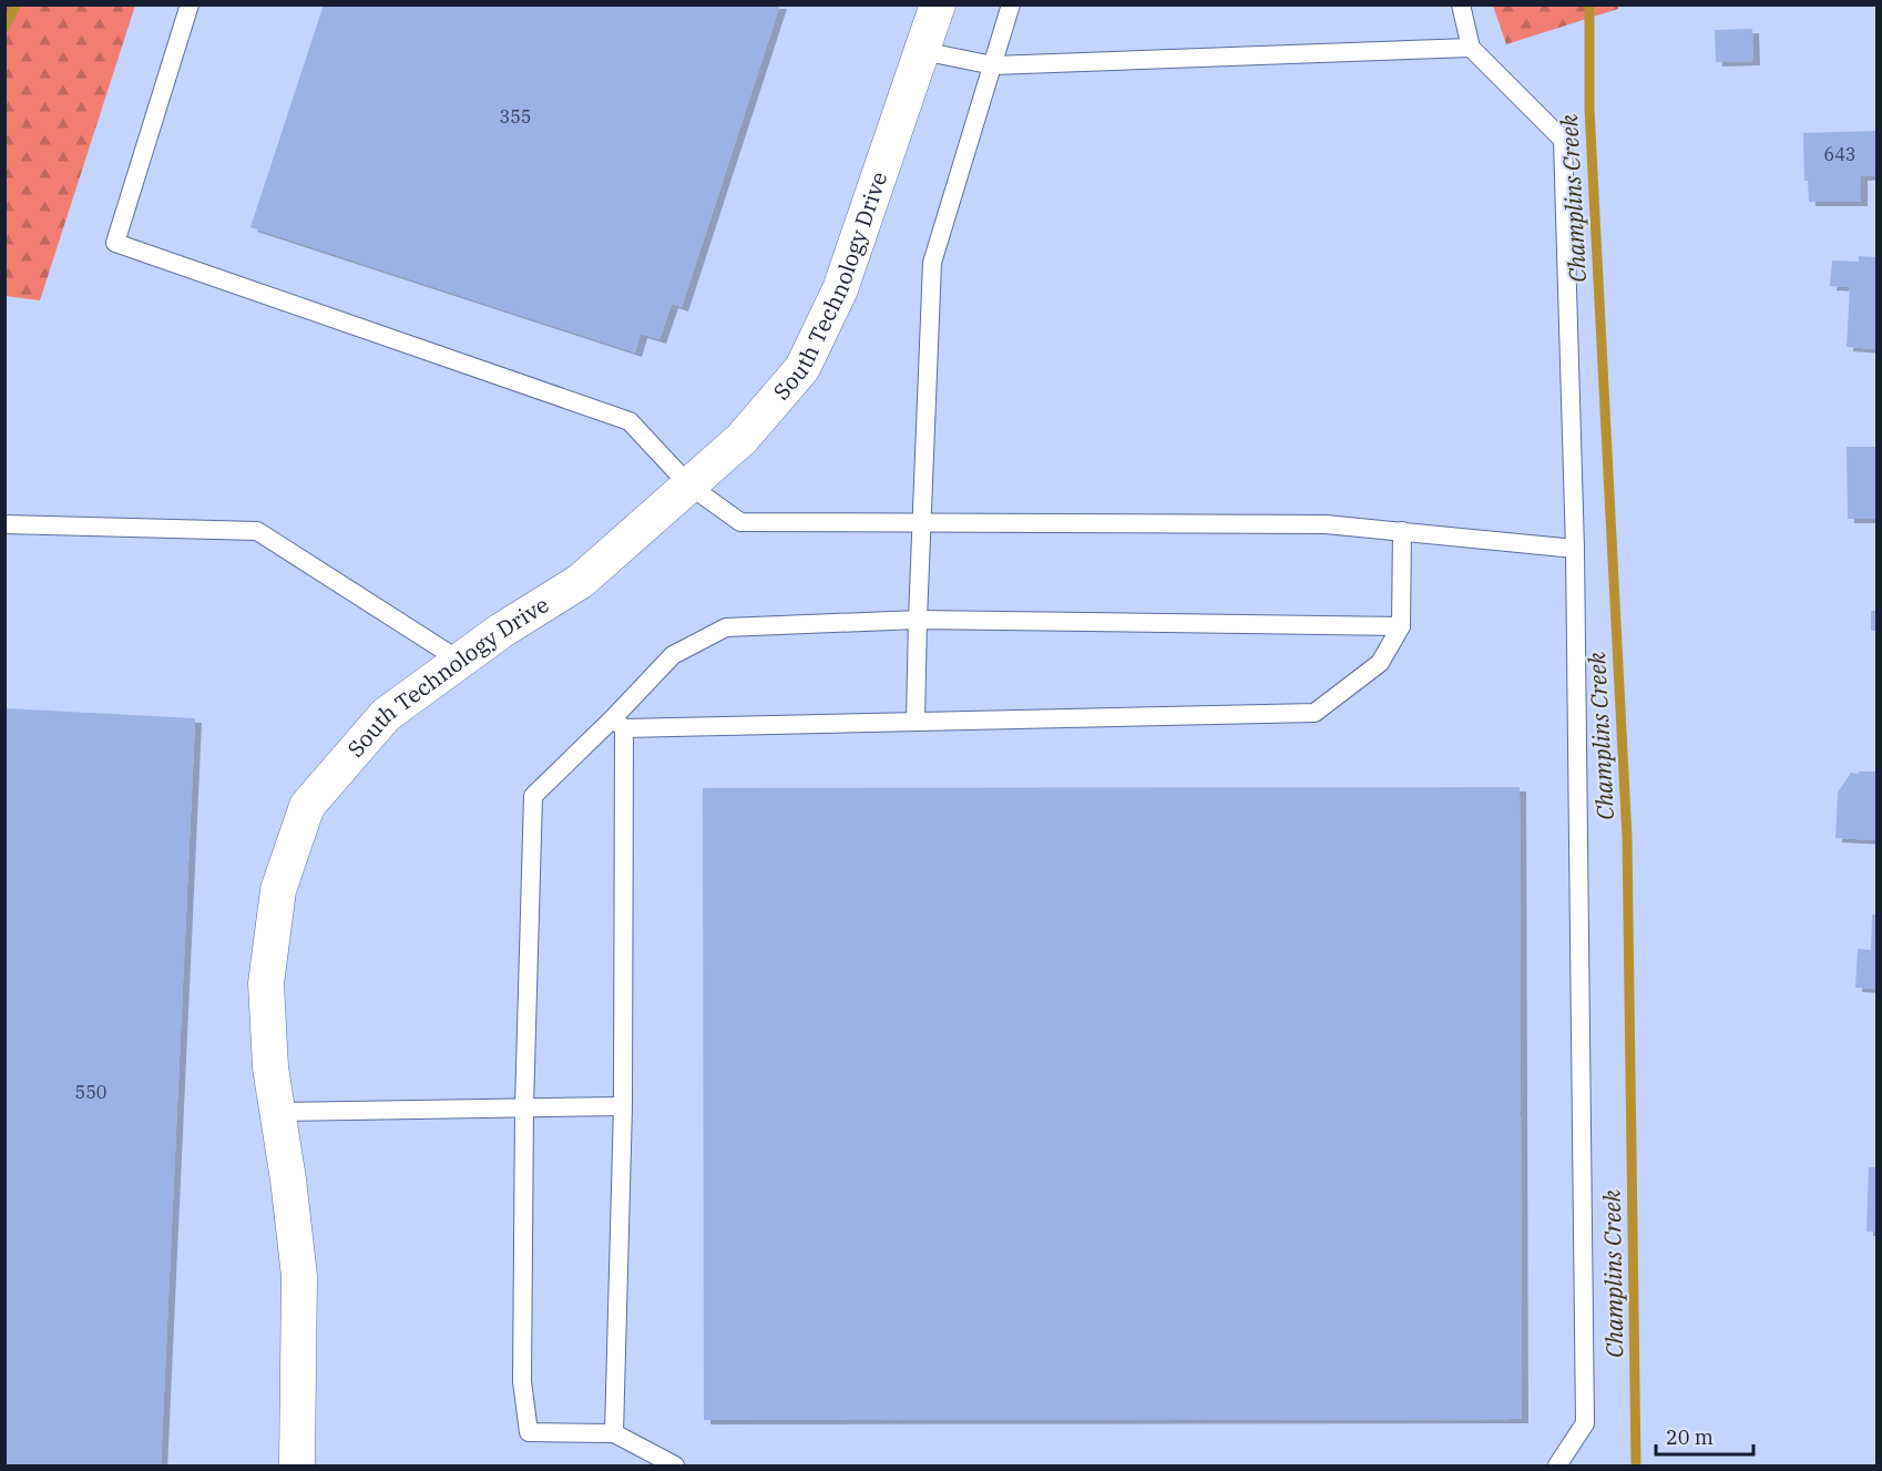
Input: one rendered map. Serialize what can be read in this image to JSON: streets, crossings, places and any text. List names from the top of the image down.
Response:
{
  "streets": {
    "street": ["South Technology Drive"]
  },
  "water": ["Champlins Creek"],
  "house_numbers": ["355", "643", "550"],
  "scale_bar": "20 m"
}
